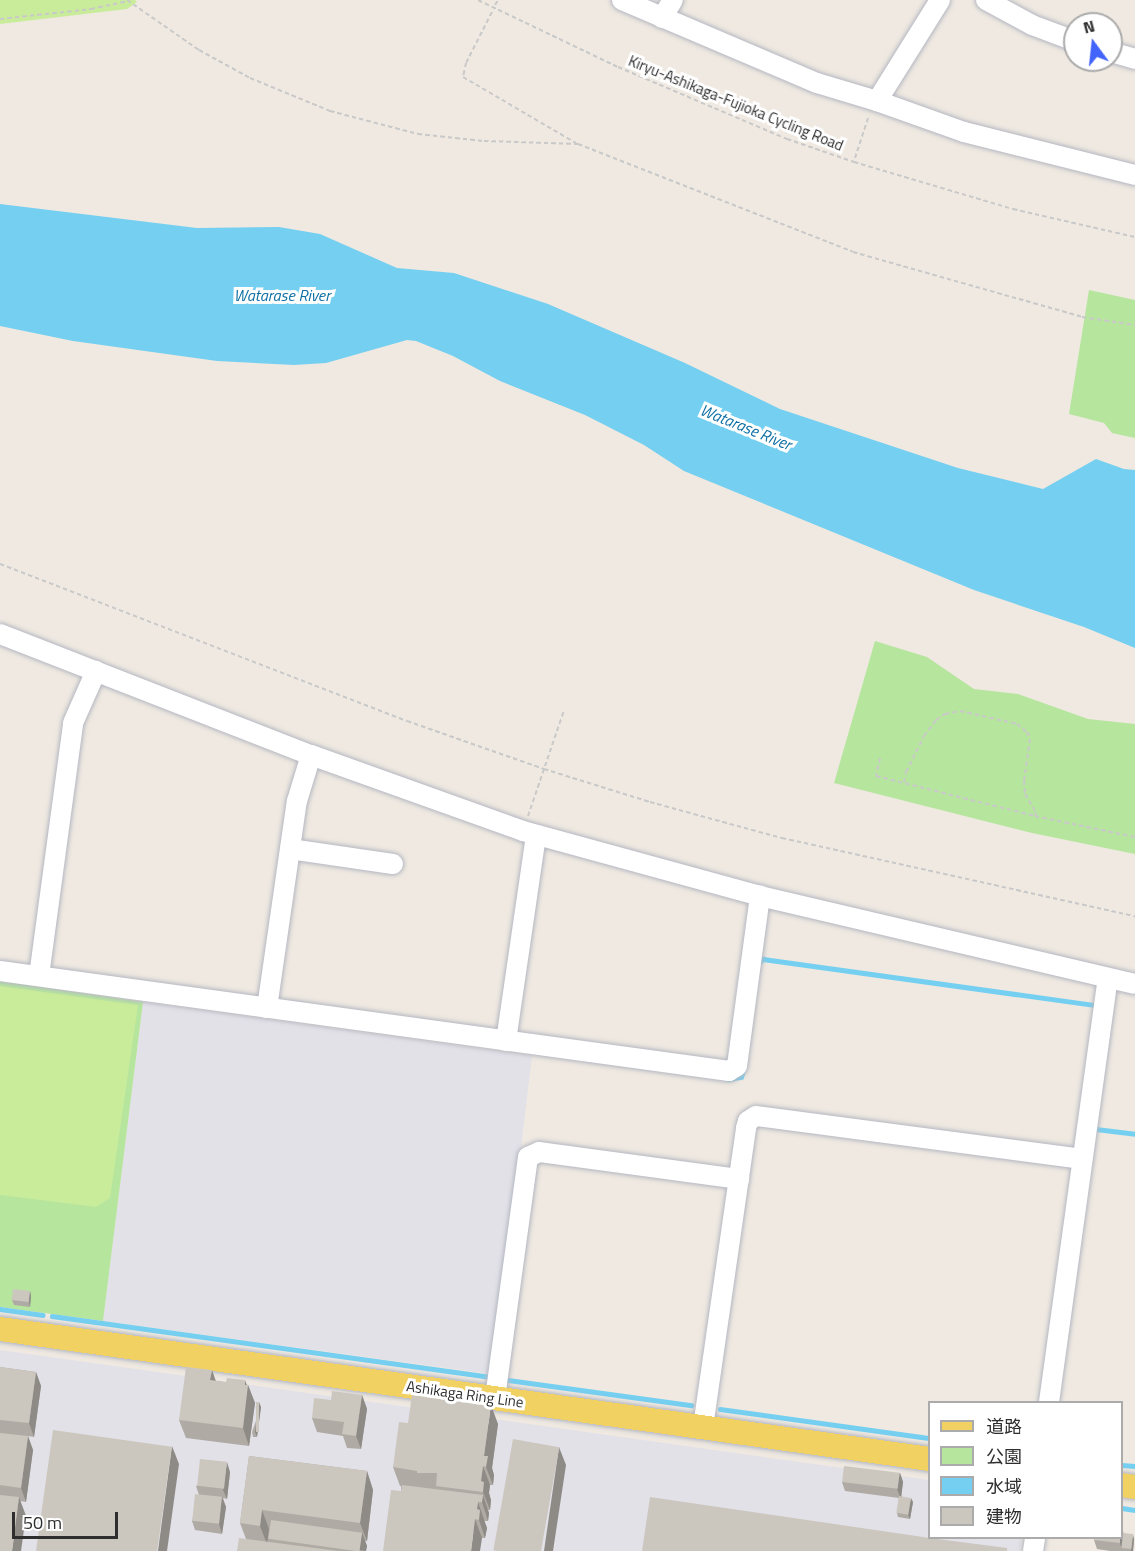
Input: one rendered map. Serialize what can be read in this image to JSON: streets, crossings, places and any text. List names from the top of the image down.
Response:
{
  "streets": {
    "main road": ["Ashikaga Ring Line"],
    "path": ["Kiryu-Ashikaga-Fujioka Cycling Road"]
  },
  "water": ["Watarase River"],
  "legend": [
    "道路",
    "公園",
    "水域",
    "建物"
  ],
  "scale_bar": "50 m",
  "north": "top"
}
